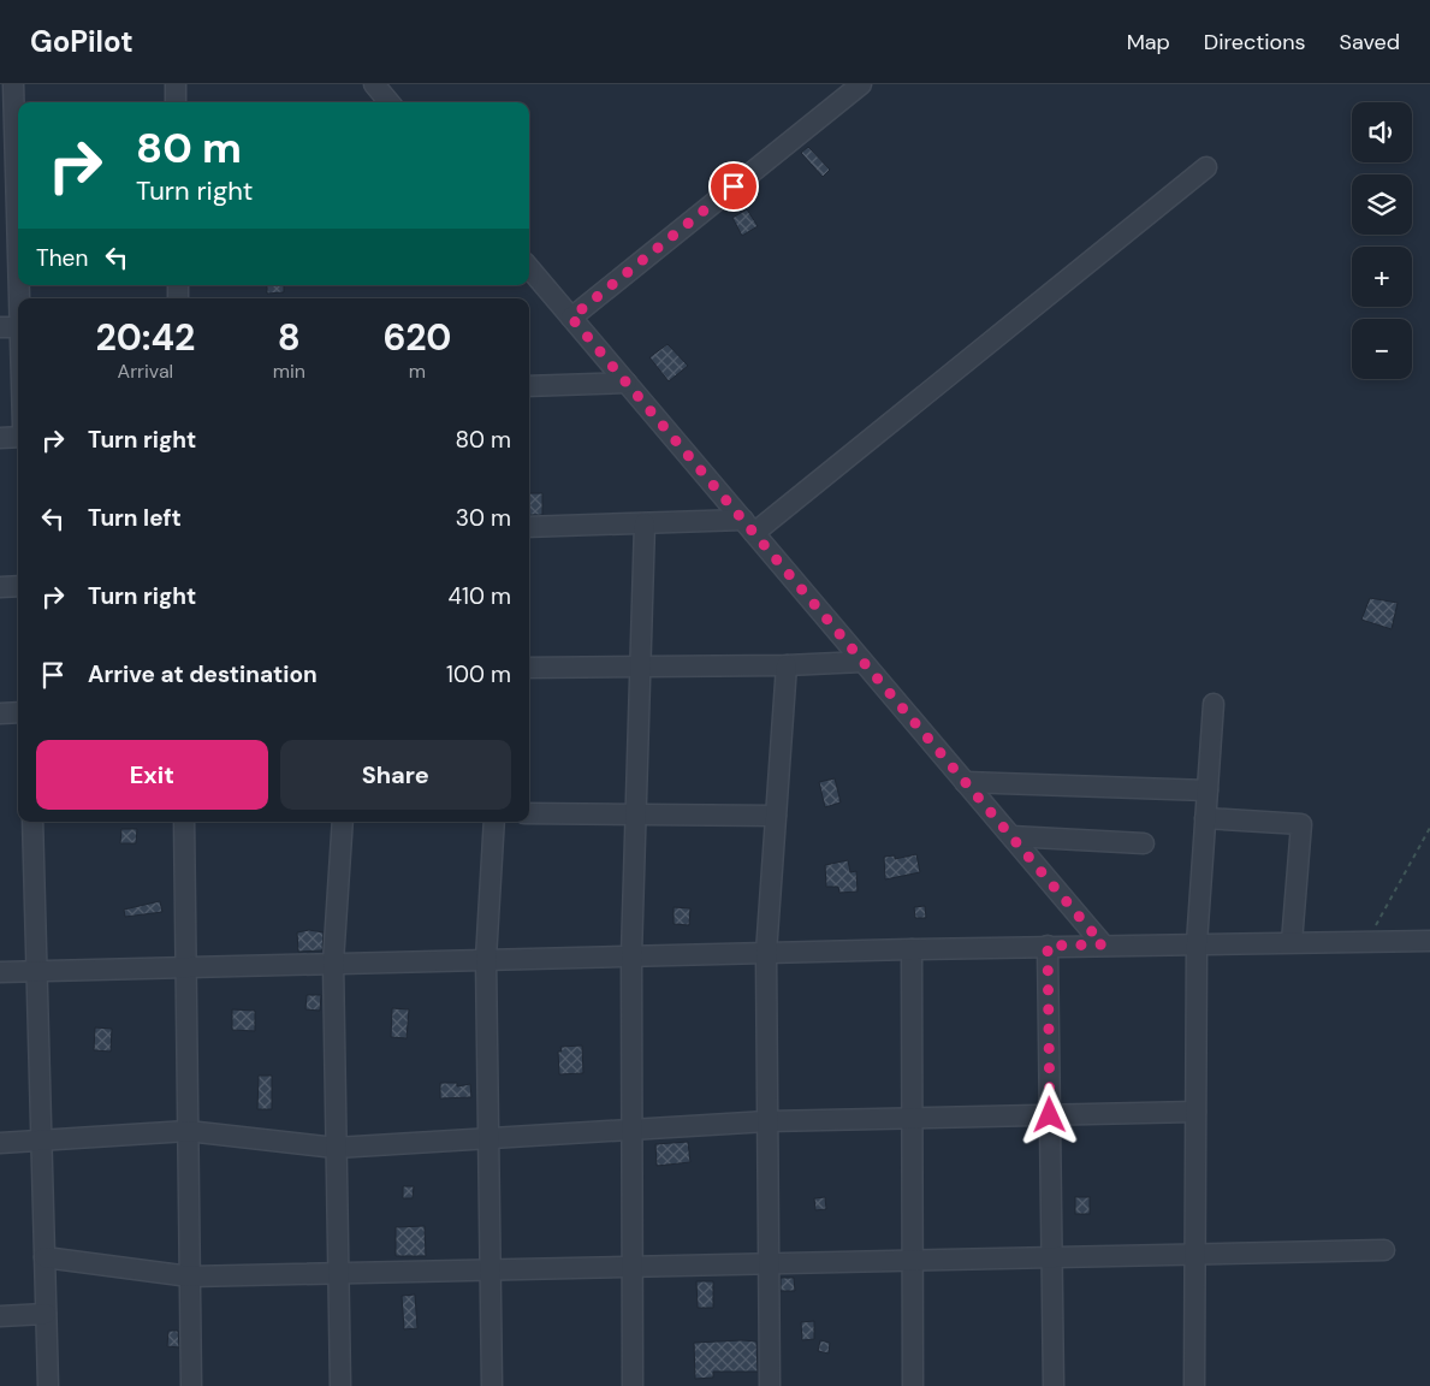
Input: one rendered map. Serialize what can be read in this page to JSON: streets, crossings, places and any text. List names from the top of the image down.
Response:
{
  "page": {
    "header": "GoPilot",
    "nav": ["Map", "Directions", "Saved"],
    "map_buttons": ["+", "−"],
    "turn": ["80 m", "Turn right"],
    "then": "Then",
    "eta": [
      "20:42",
      "Arrival",
      "8",
      "min",
      "620",
      "m"
    ],
    "list": [
      {
        "name": "Turn right",
        "value": "80 m"
      },
      {
        "name": "Turn left",
        "value": "30 m"
      },
      {
        "name": "Turn right",
        "value": "410 m"
      },
      {
        "name": "Arrive at destination",
        "value": "100 m"
      }
    ],
    "buttons": ["Exit", "Share"]
  }
}
